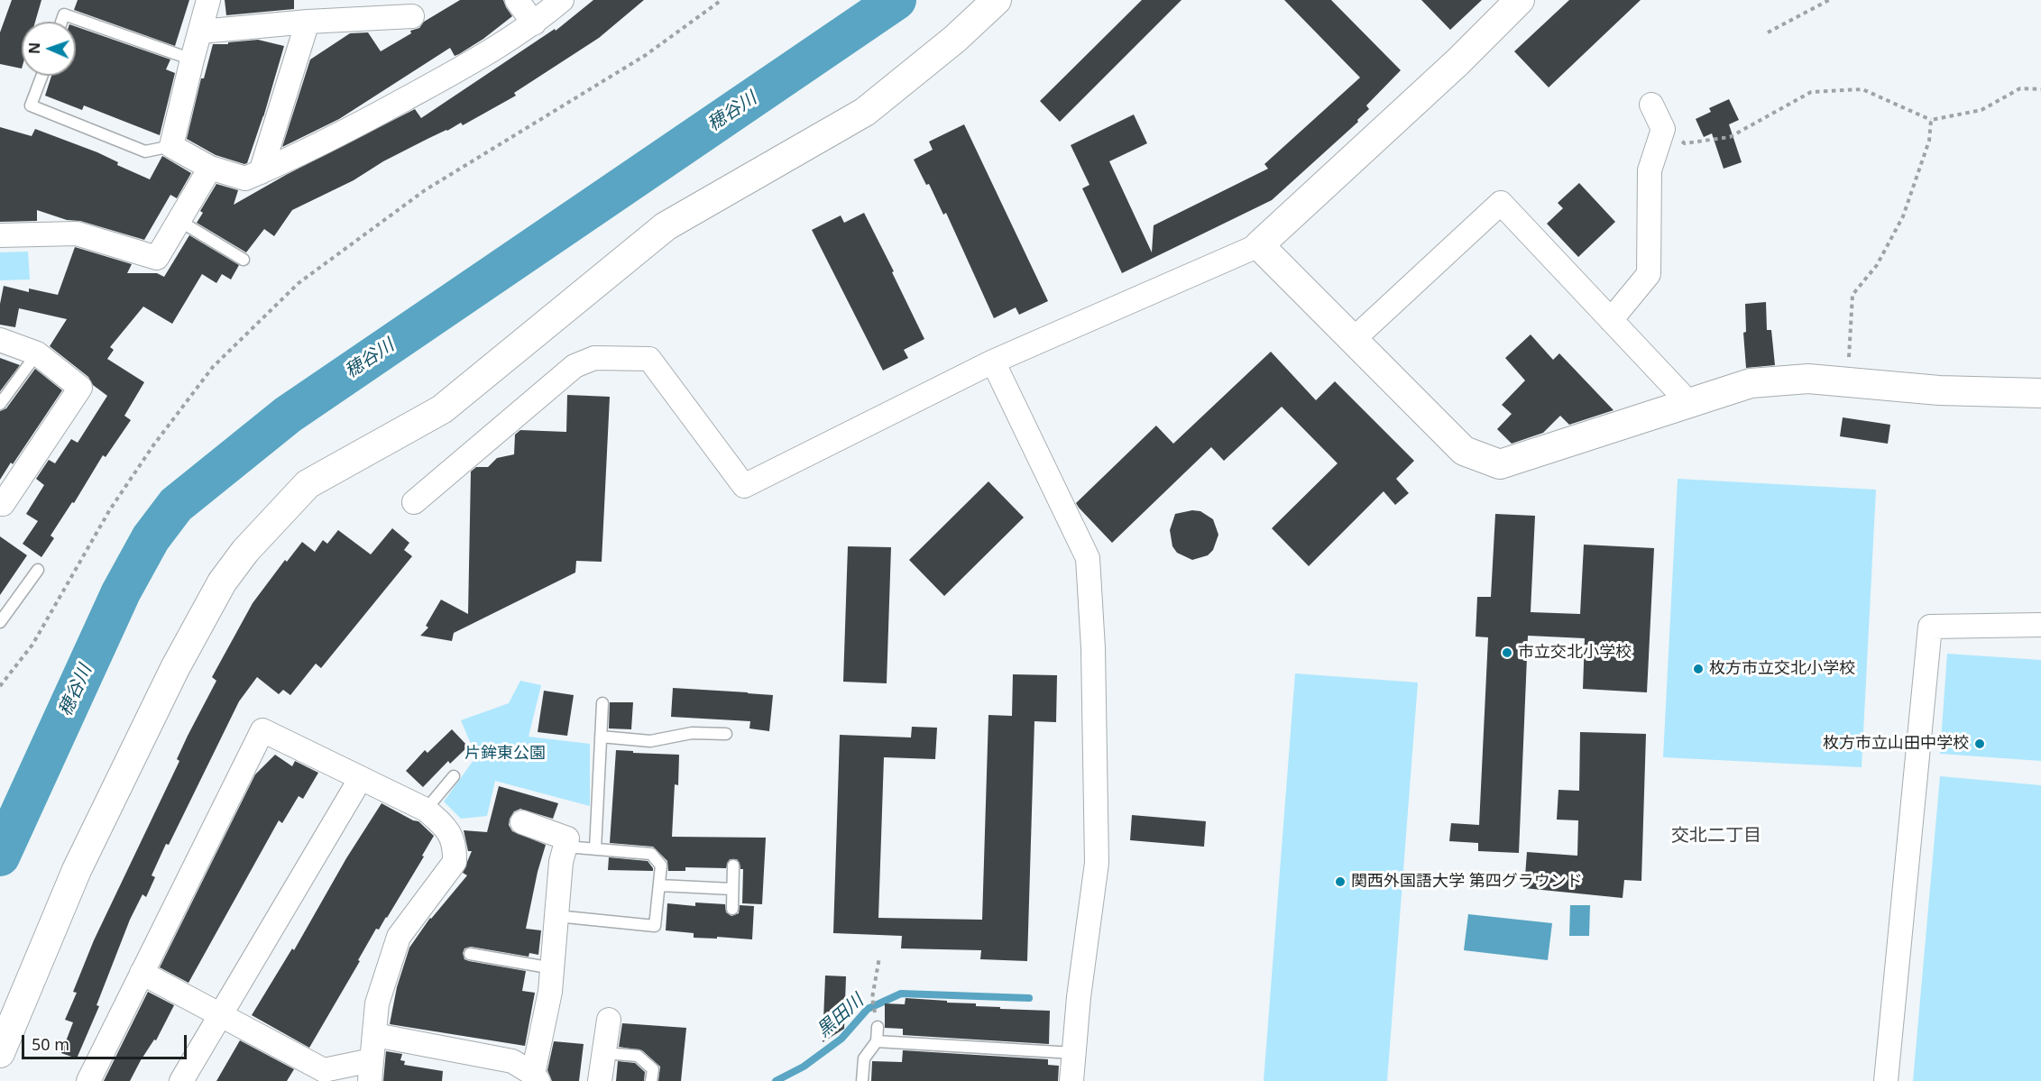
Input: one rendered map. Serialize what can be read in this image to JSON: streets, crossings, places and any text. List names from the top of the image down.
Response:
{
  "districts": ["交北二丁目"],
  "water": ["穂谷川", "黒田川"],
  "parks": ["片鉾東公園"],
  "places": [
    "市立交北小学校",
    "枚方市立交北小学校",
    "枚方市立山田中学校",
    "関西外国語大学 第四グラウンド"
  ],
  "scale_bar": "50 m",
  "north": "left"
}
